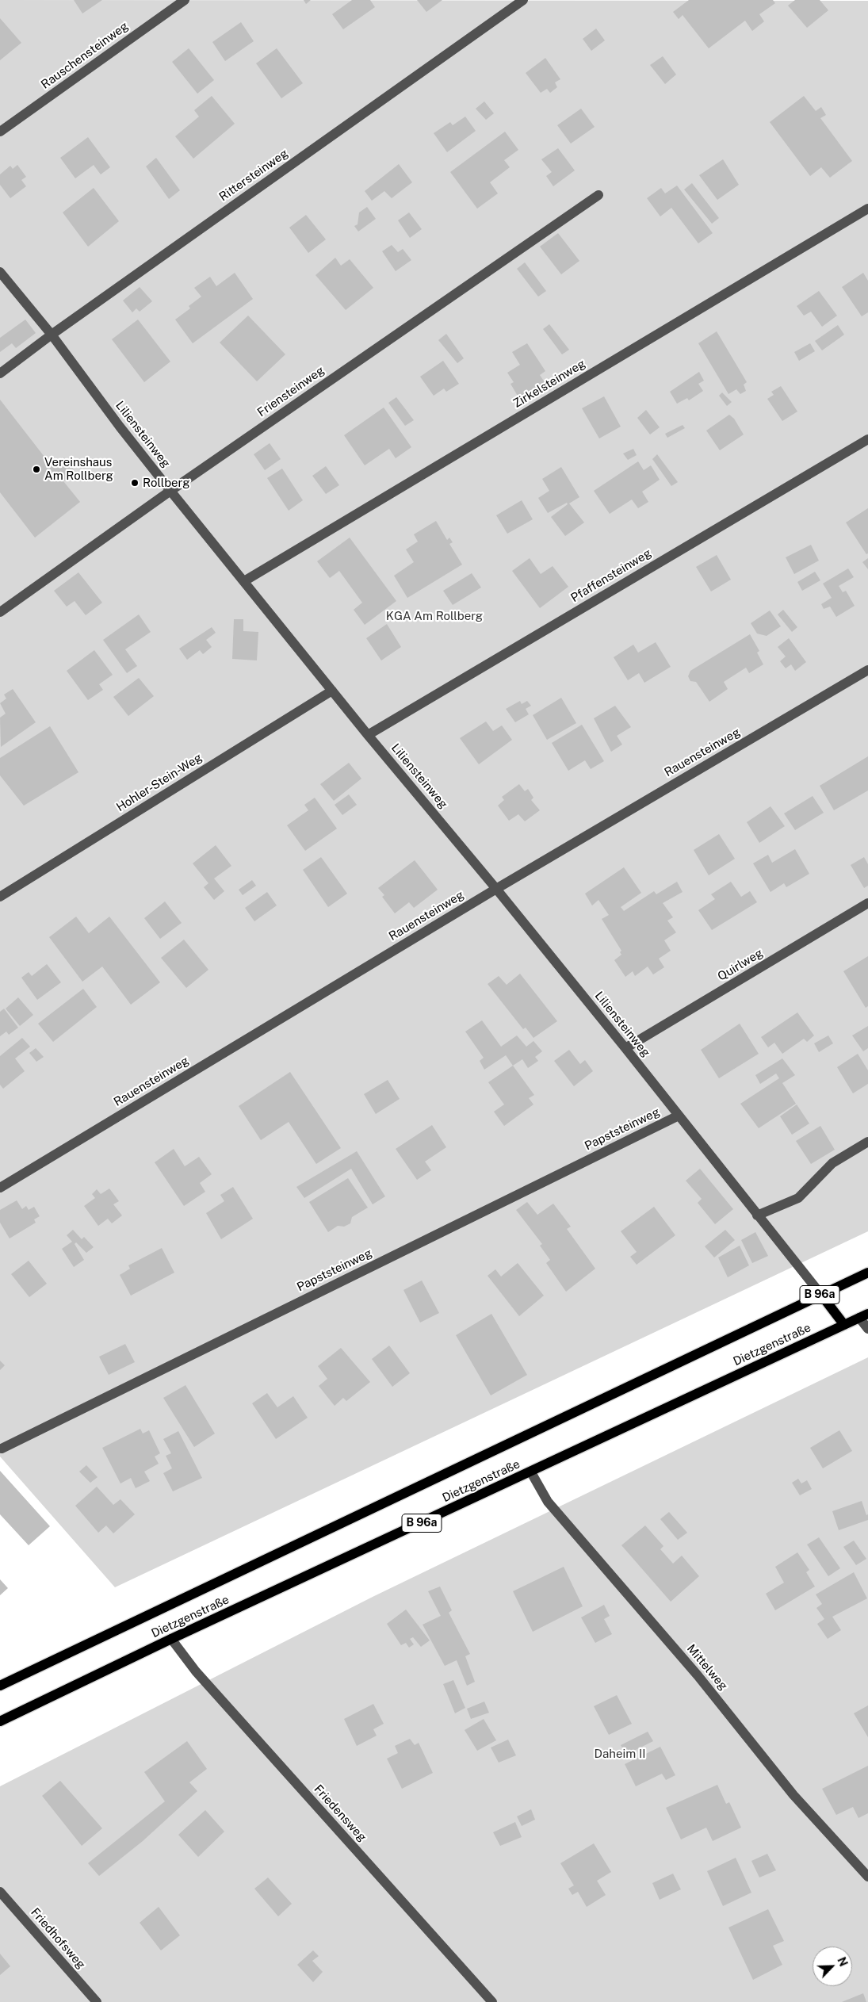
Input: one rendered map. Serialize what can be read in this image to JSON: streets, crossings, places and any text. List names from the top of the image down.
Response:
{
  "streets": {
    "main road": ["B 96a", "Dietzgenstraße"],
    "lane": [
      "Rauschensteinweg",
      "Rittersteinweg",
      "Zirkelsteinweg",
      "Friensteinweg",
      "Liliensteinweg",
      "Pfaffensteinweg",
      "Rauensteinweg",
      "Hohler-Stein-Weg",
      "Quirlweg",
      "Papststeinweg",
      "Mittelweg",
      "Friedensweg",
      "Friedhofsweg"
    ]
  },
  "crossings": [
    ["Rittersteinweg", "Liliensteinweg"],
    ["Zirkelsteinweg", "Liliensteinweg"],
    ["Friensteinweg", "Liliensteinweg"],
    ["Liliensteinweg", "Pfaffensteinweg"],
    ["Liliensteinweg", "Rauensteinweg"],
    ["Liliensteinweg", "Hohler-Stein-Weg"],
    ["Liliensteinweg", "Quirlweg"],
    ["Liliensteinweg", "Papststeinweg"],
    ["Liliensteinweg", "B 96a"],
    ["Liliensteinweg", "Dietzgenstraße"],
    ["B 96a", "Dietzgenstraße"],
    ["Dietzgenstraße", "Mittelweg"],
    ["Dietzgenstraße", "Friedensweg"]
  ],
  "parks": ["KGA Am Rollberg", "Daheim II"],
  "places": ["Vereinshaus Am Rollberg", "Rollberg"],
  "north": "top right"
}
